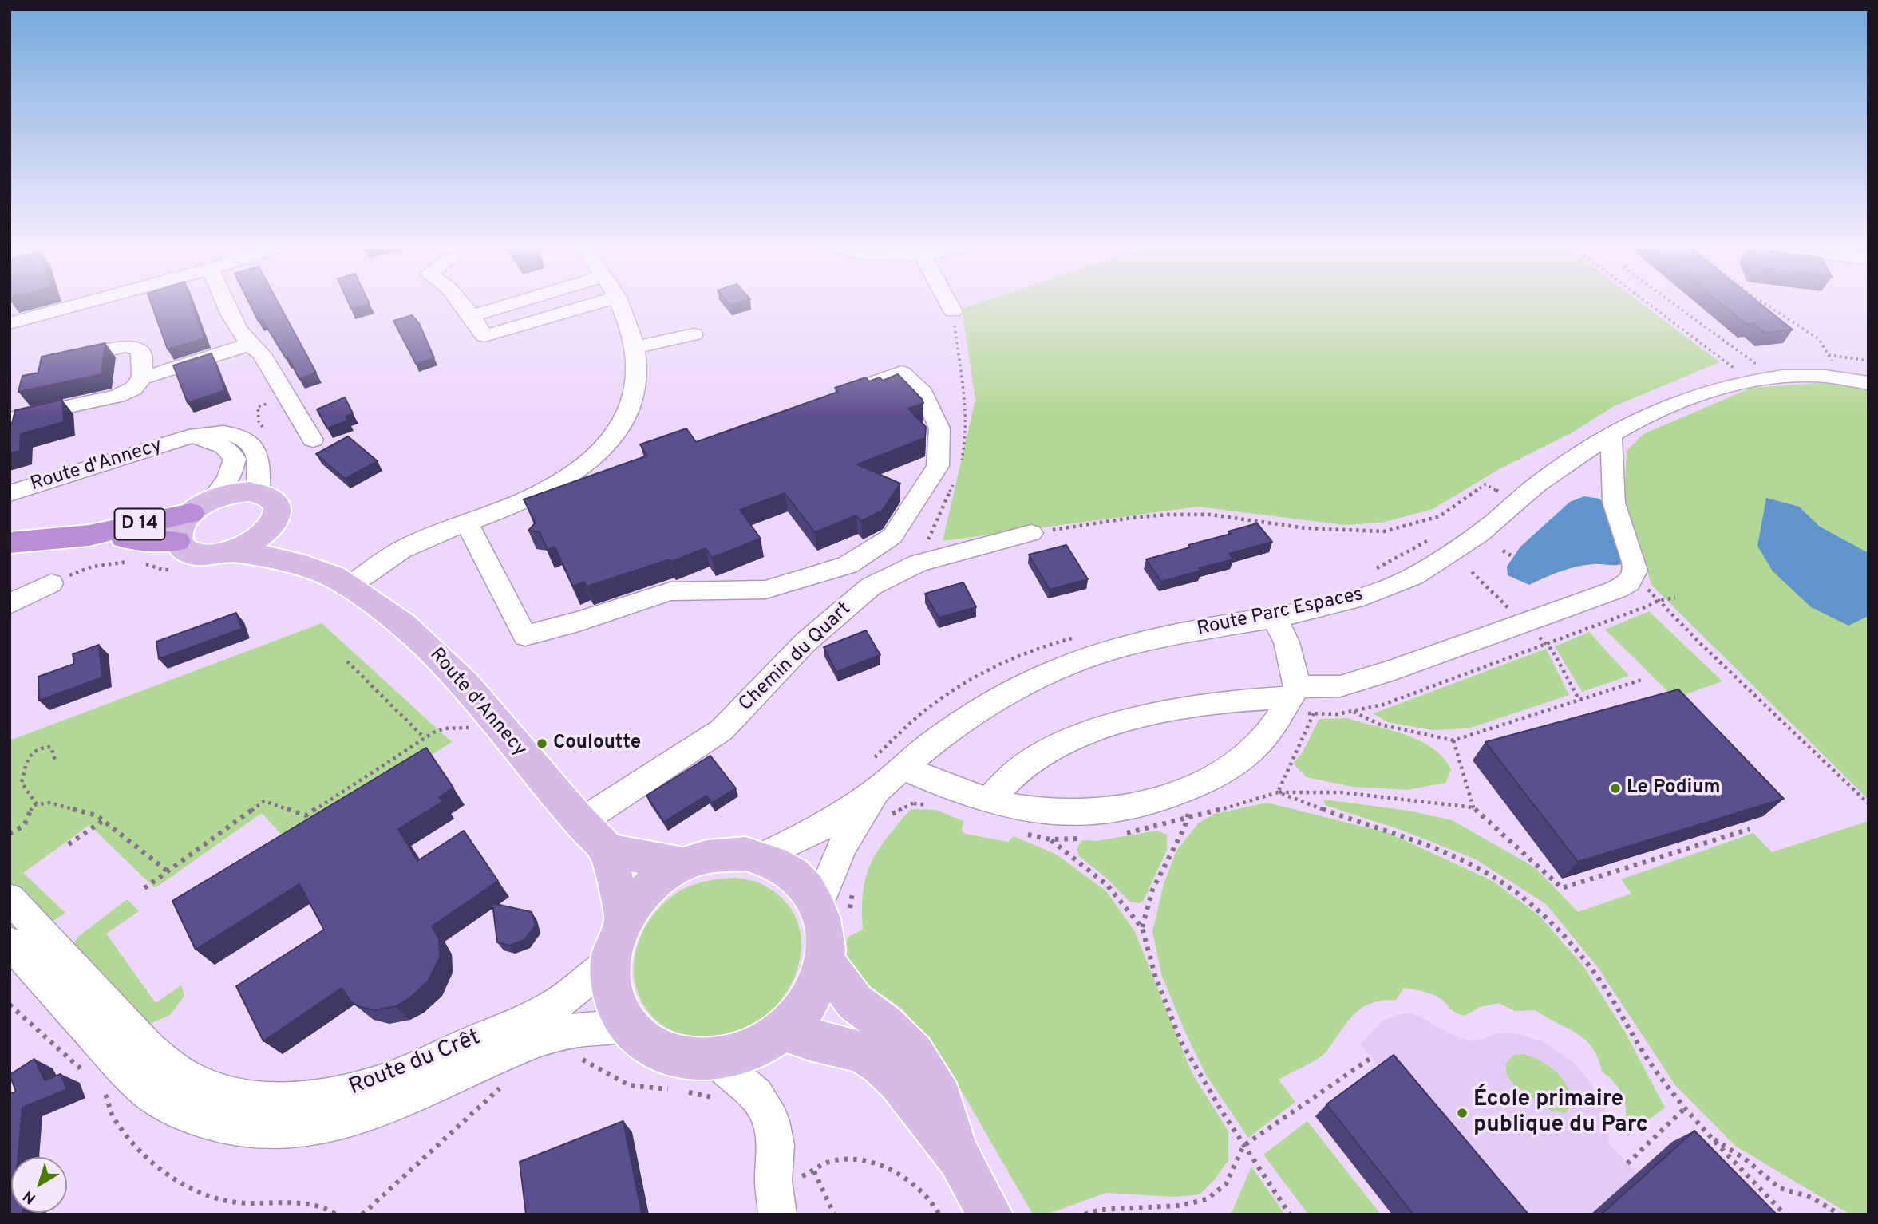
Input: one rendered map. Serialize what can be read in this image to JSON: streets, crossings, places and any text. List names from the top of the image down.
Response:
{
  "streets": {
    "highway": ["D 14"],
    "main road": ["Route d'Annecy"],
    "street": ["Route Parc Espaces", "Chemin du Quart", "Route du Crêt"]
  },
  "crossings": [
    ["Route d'Annecy", "D 14"],
    ["Route d'Annecy", "Chemin du Quart"]
  ],
  "places": ["Couloutte", "Le Podium", "École primaire publique du Parc"],
  "north": "bottom left"
}
